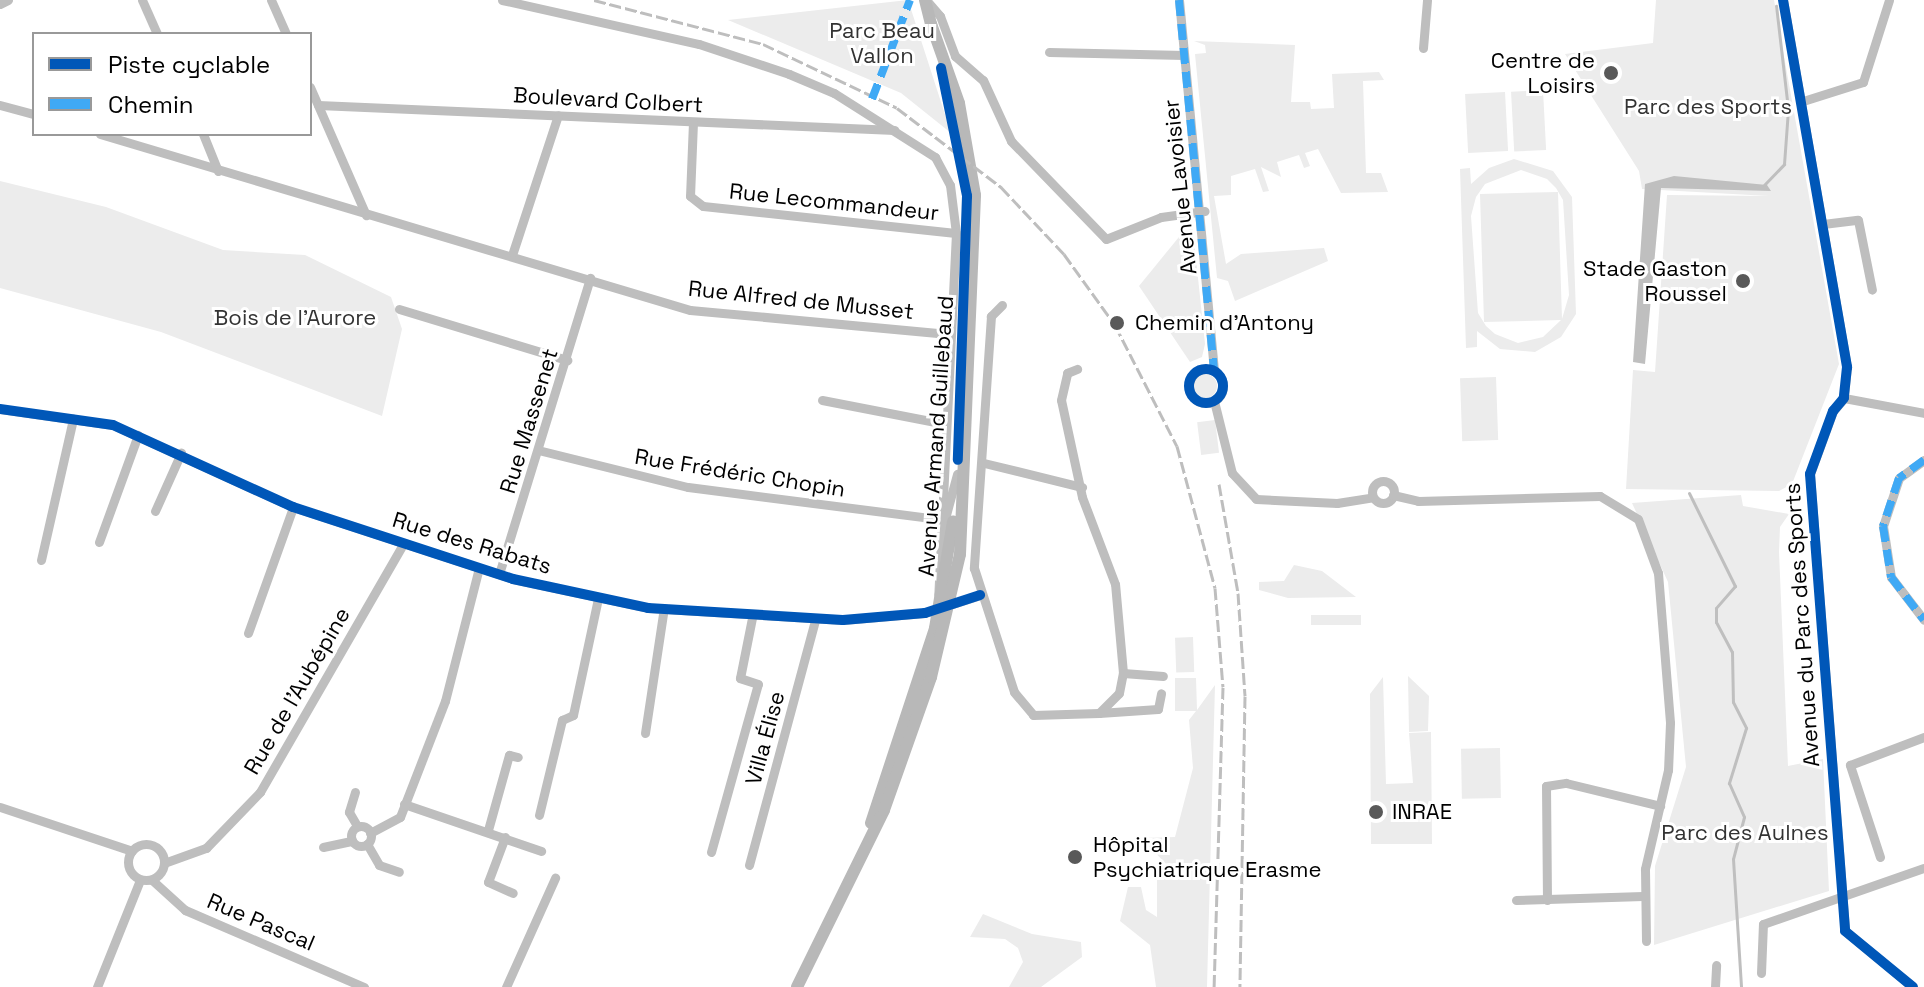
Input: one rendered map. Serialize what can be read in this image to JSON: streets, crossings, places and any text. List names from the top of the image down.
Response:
{
  "streets": {
    "street": [
      "Boulevard Colbert",
      "Avenue Lavoisier",
      "Rue Lecommandeur",
      "Rue Alfred de Musset",
      "Rue Massenet",
      "Avenue Armand Guillebaud",
      "Rue Frédéric Chopin",
      "Rue des Rabats",
      "Avenue du Parc des Sports",
      "Rue de l'Aubépine",
      "Villa Élise",
      "Rue Pascal"
    ]
  },
  "crossings": [
    ["Boulevard Colbert", "Rue Lecommandeur"],
    ["Rue Alfred de Musset", "Rue Massenet"],
    ["Rue Massenet", "Rue Frédéric Chopin"],
    ["Rue Massenet", "Rue des Rabats"],
    ["Avenue Armand Guillebaud", "Rue des Rabats"],
    ["Rue des Rabats", "Rue de l'Aubépine"],
    ["Rue des Rabats", "Villa Élise"],
    ["Rue de l'Aubépine", "Rue Pascal"]
  ],
  "parks": [
    "Parc Beau Vallon",
    "Parc des Sports",
    "Bois de l'Aurore",
    "Parc des Aulnes"
  ],
  "places": [
    "Centre de Loisirs",
    "Stade Gaston Roussel",
    "Chemin d'Antony",
    "INRAE",
    "Hôpital Psychiatrique Erasme"
  ],
  "legend": ["Piste cyclable", "Chemin"]
}
